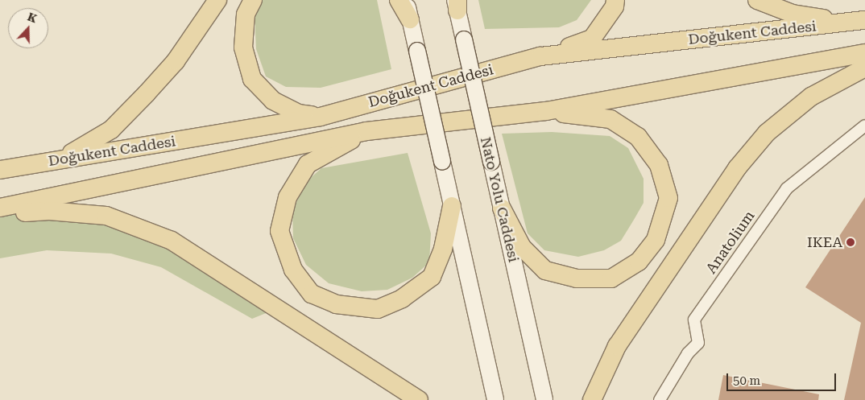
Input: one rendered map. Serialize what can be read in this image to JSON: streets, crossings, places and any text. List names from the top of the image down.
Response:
{
  "streets": {
    "main road": ["Doğukent Caddesi", "Nato Yolu Caddesi"],
    "street": ["Anatolium"]
  },
  "places": ["IKEA"],
  "scale_bar": "50 m",
  "north": "top"
}
